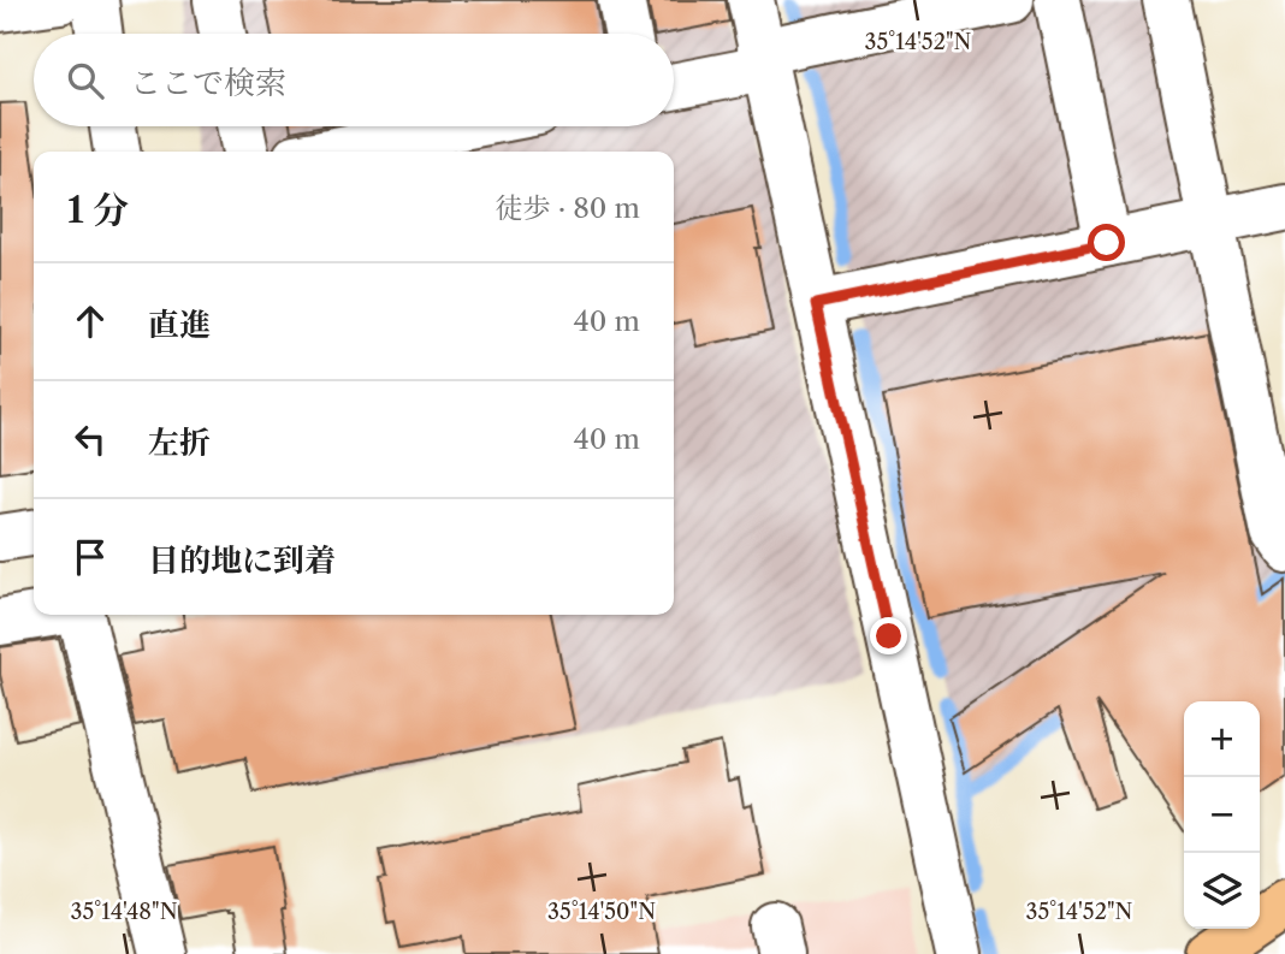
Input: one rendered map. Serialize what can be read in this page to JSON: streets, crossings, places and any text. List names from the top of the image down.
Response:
{
  "page": {
    "search": "ここで検索",
    "heading": ["1 分", "徒歩 · 80 m"],
    "list": [
      ["直進", "40 m"],
      ["左折", "40 m"],
      "目的地に到着"
    ],
    "map_buttons": ["+", "−"]
  },
  "coordinates": ["35°14'52\"N", "35°14'48\"N", "35°14'50\"N"]
}
